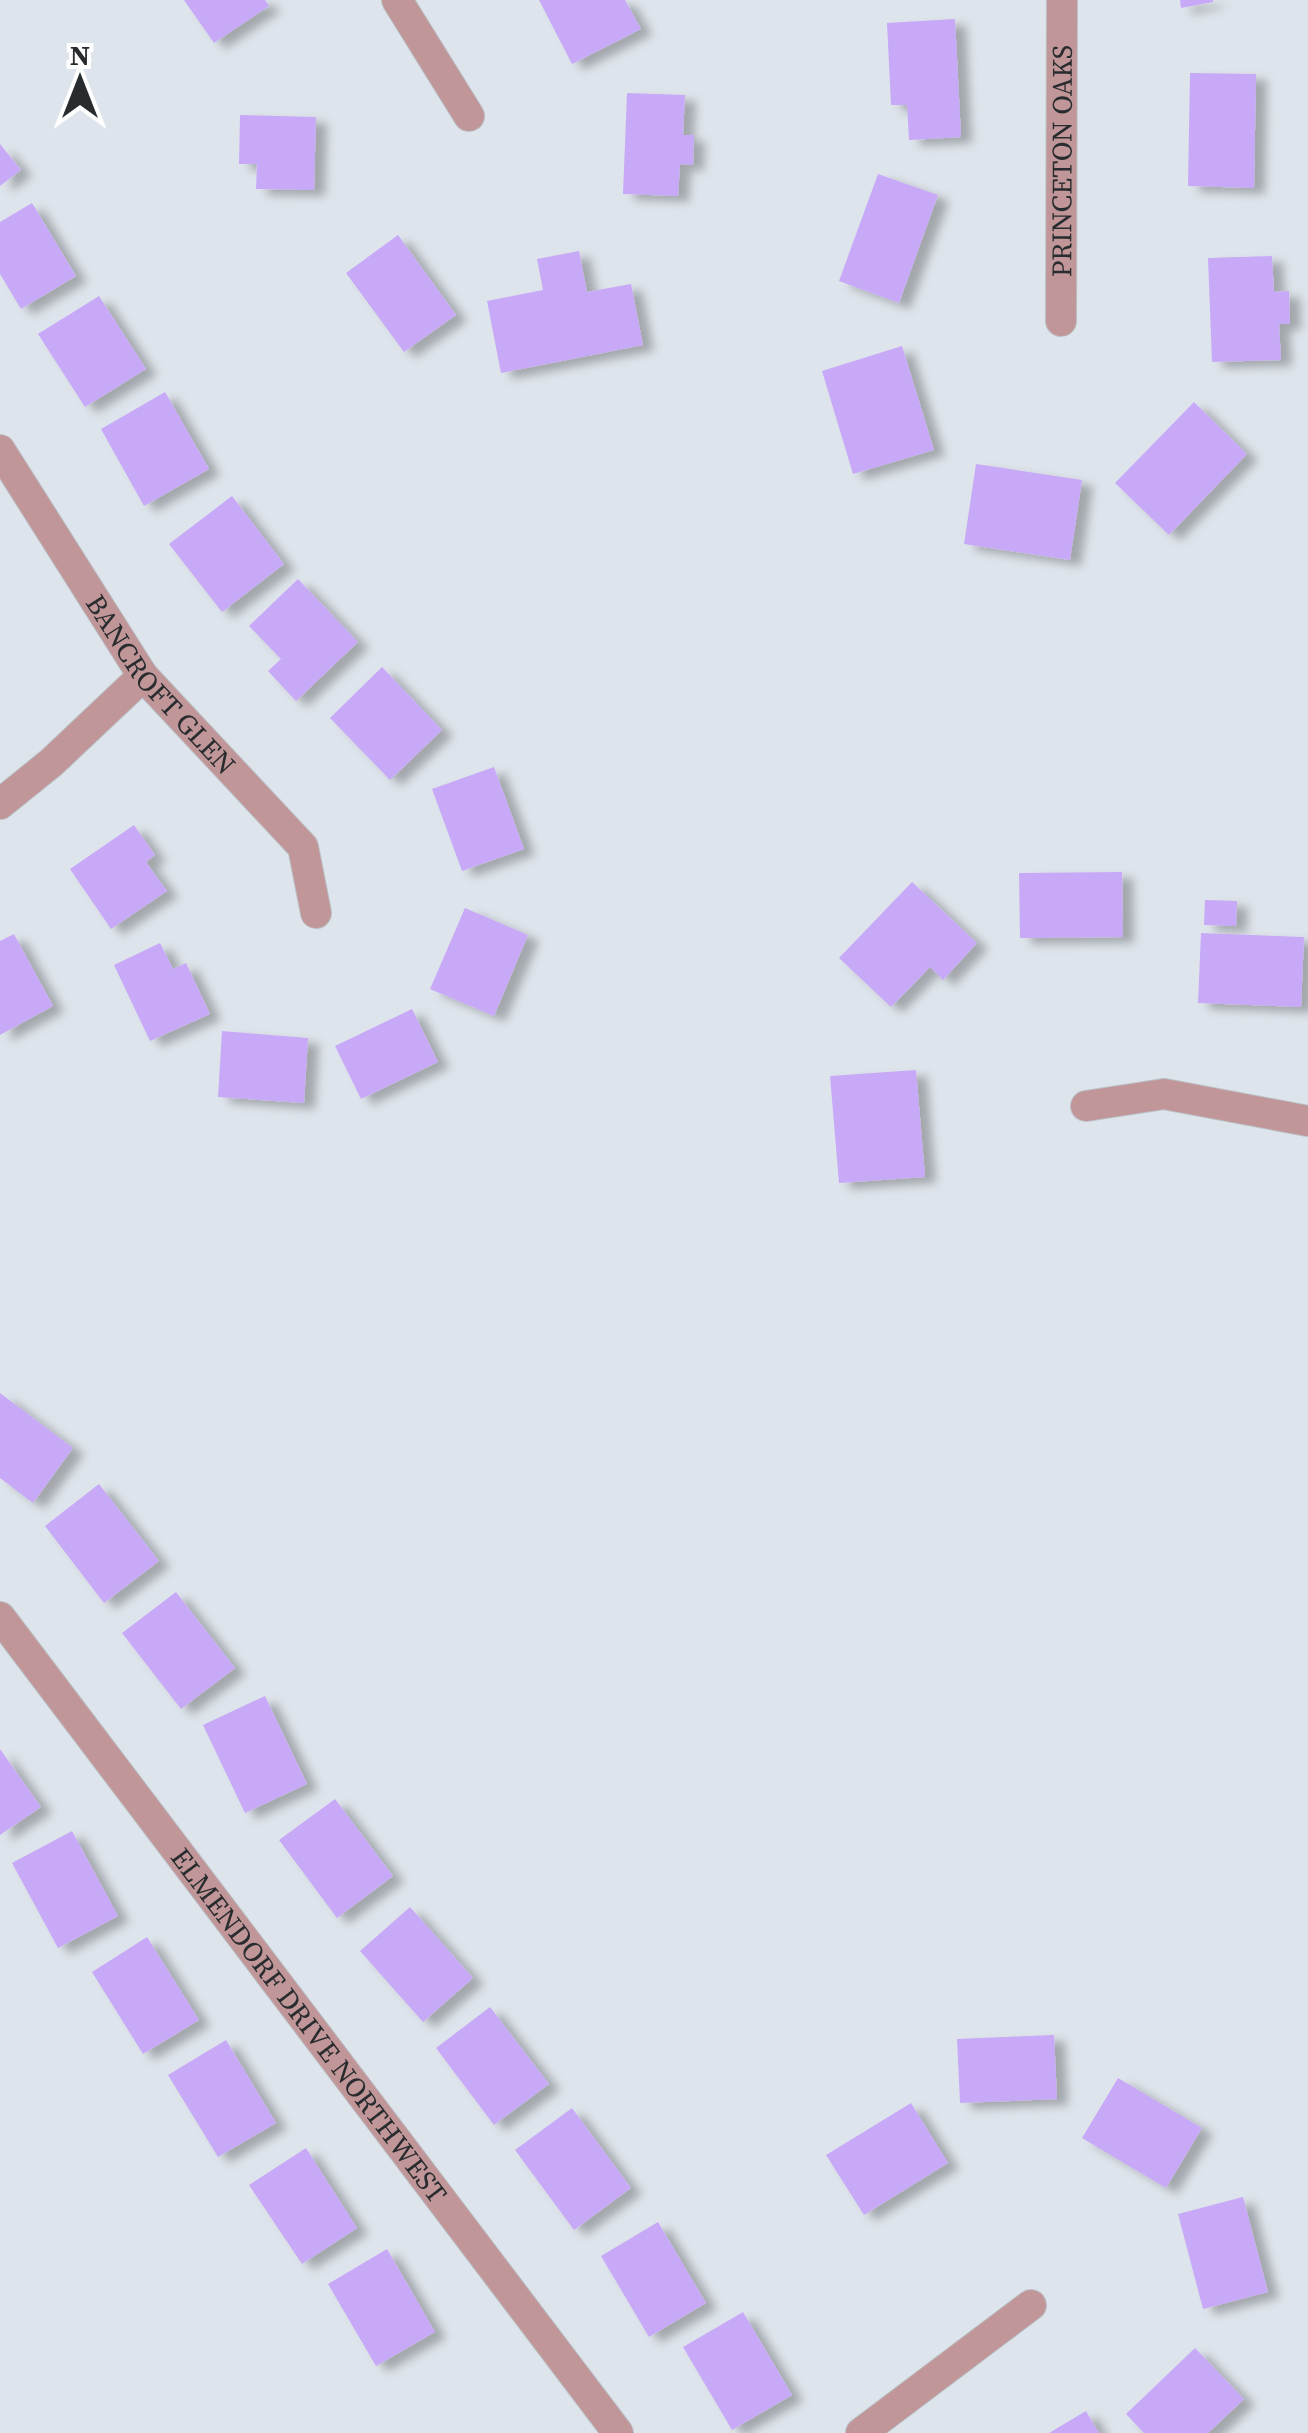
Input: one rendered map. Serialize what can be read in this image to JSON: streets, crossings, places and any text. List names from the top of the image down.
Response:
{
  "streets": {
    "street": ["PRINCETON OAKS", "BANCROFT GLEN", "ELMENDORF DRIVE NORTHWEST"]
  },
  "north": "top"
}
